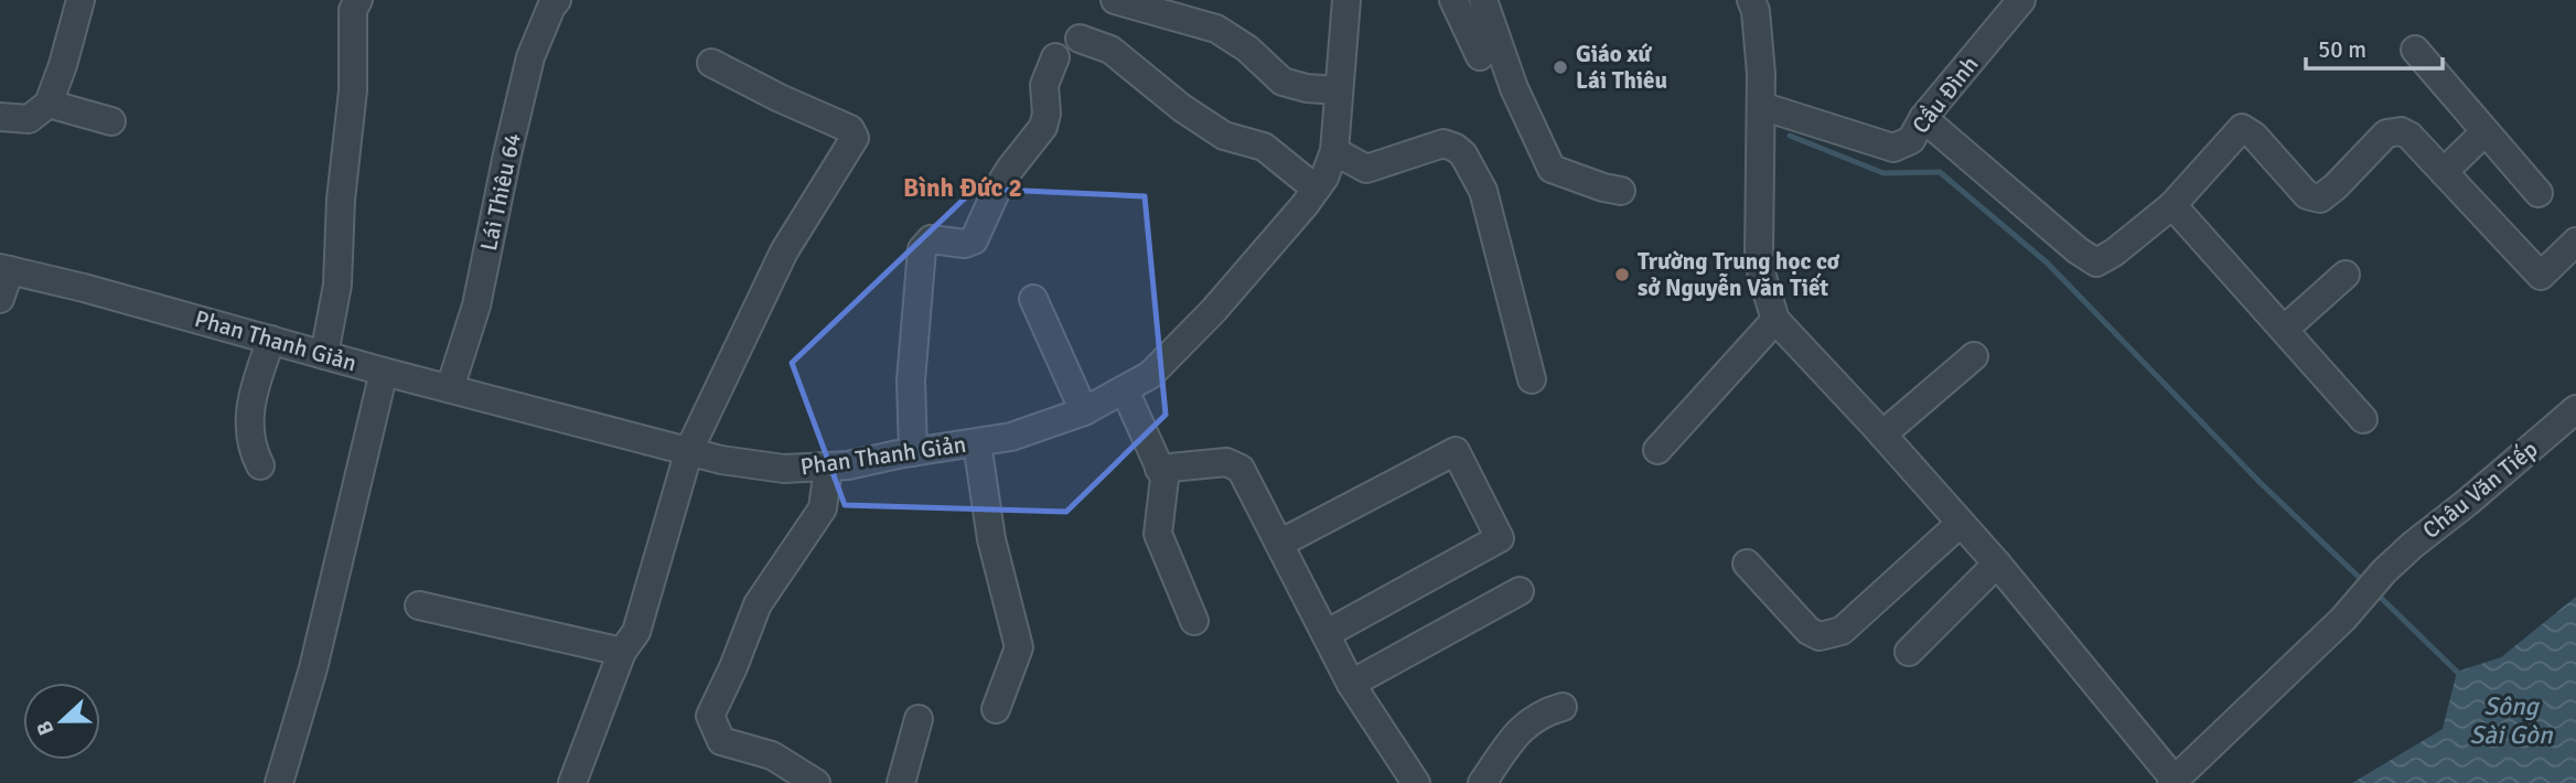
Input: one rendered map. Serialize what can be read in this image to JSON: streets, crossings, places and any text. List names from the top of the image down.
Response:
{
  "streets": {
    "street": [
      "Cầu Đình",
      "Lái Thiêu 64",
      "Phan Thanh Giản",
      "Châu Văn Tiếp"
    ]
  },
  "crossings": [
    ["Lái Thiêu 64", "Phan Thanh Giản"]
  ],
  "districts": ["Bình Đức 2"],
  "water": ["Sông Sài Gòn"],
  "places": ["Giáo xứ Lái Thiêu", "Trường Trung học cơ sở Nguyễn Văn Tiết"],
  "scale_bar": "50 m",
  "north": "left"
}
